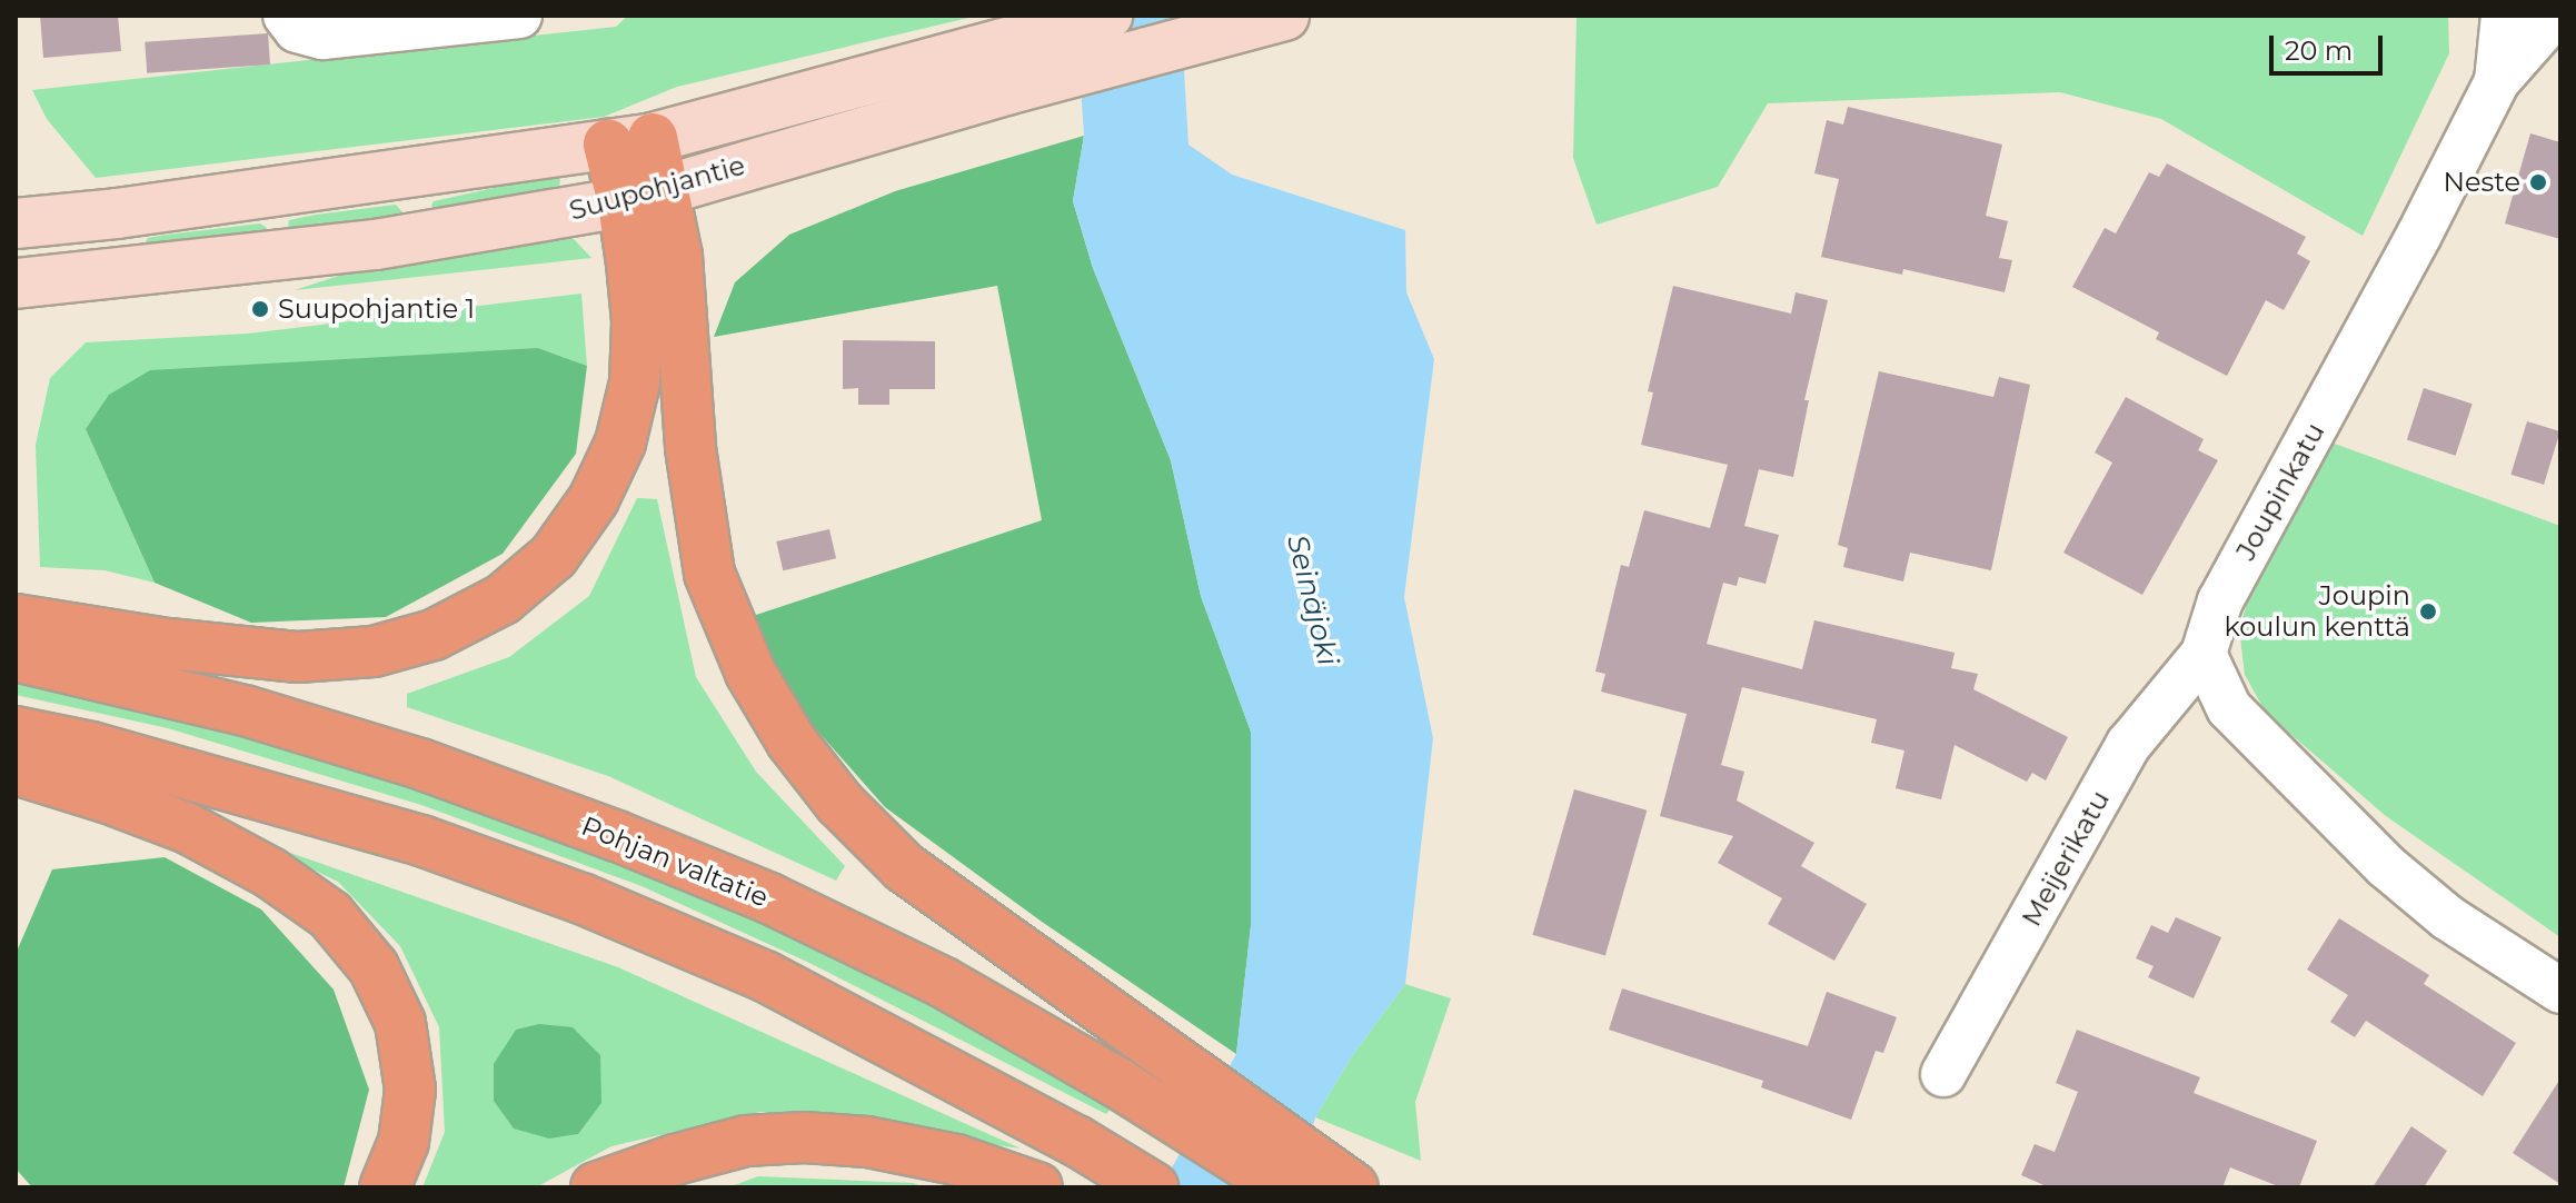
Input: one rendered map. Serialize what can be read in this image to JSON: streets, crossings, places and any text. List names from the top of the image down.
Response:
{
  "streets": {
    "highway": ["Pohjan valtatie"],
    "main road": ["Suupohjantie"],
    "street": ["Joupinkatu", "Meijerikatu"]
  },
  "crossings": [
    ["Joupinkatu", "Meijerikatu"]
  ],
  "water": ["Seinäjoki"],
  "places": ["Neste", "Suupohjantie 1", "Joupin koulun kenttä"],
  "scale_bar": "20 m"
}
